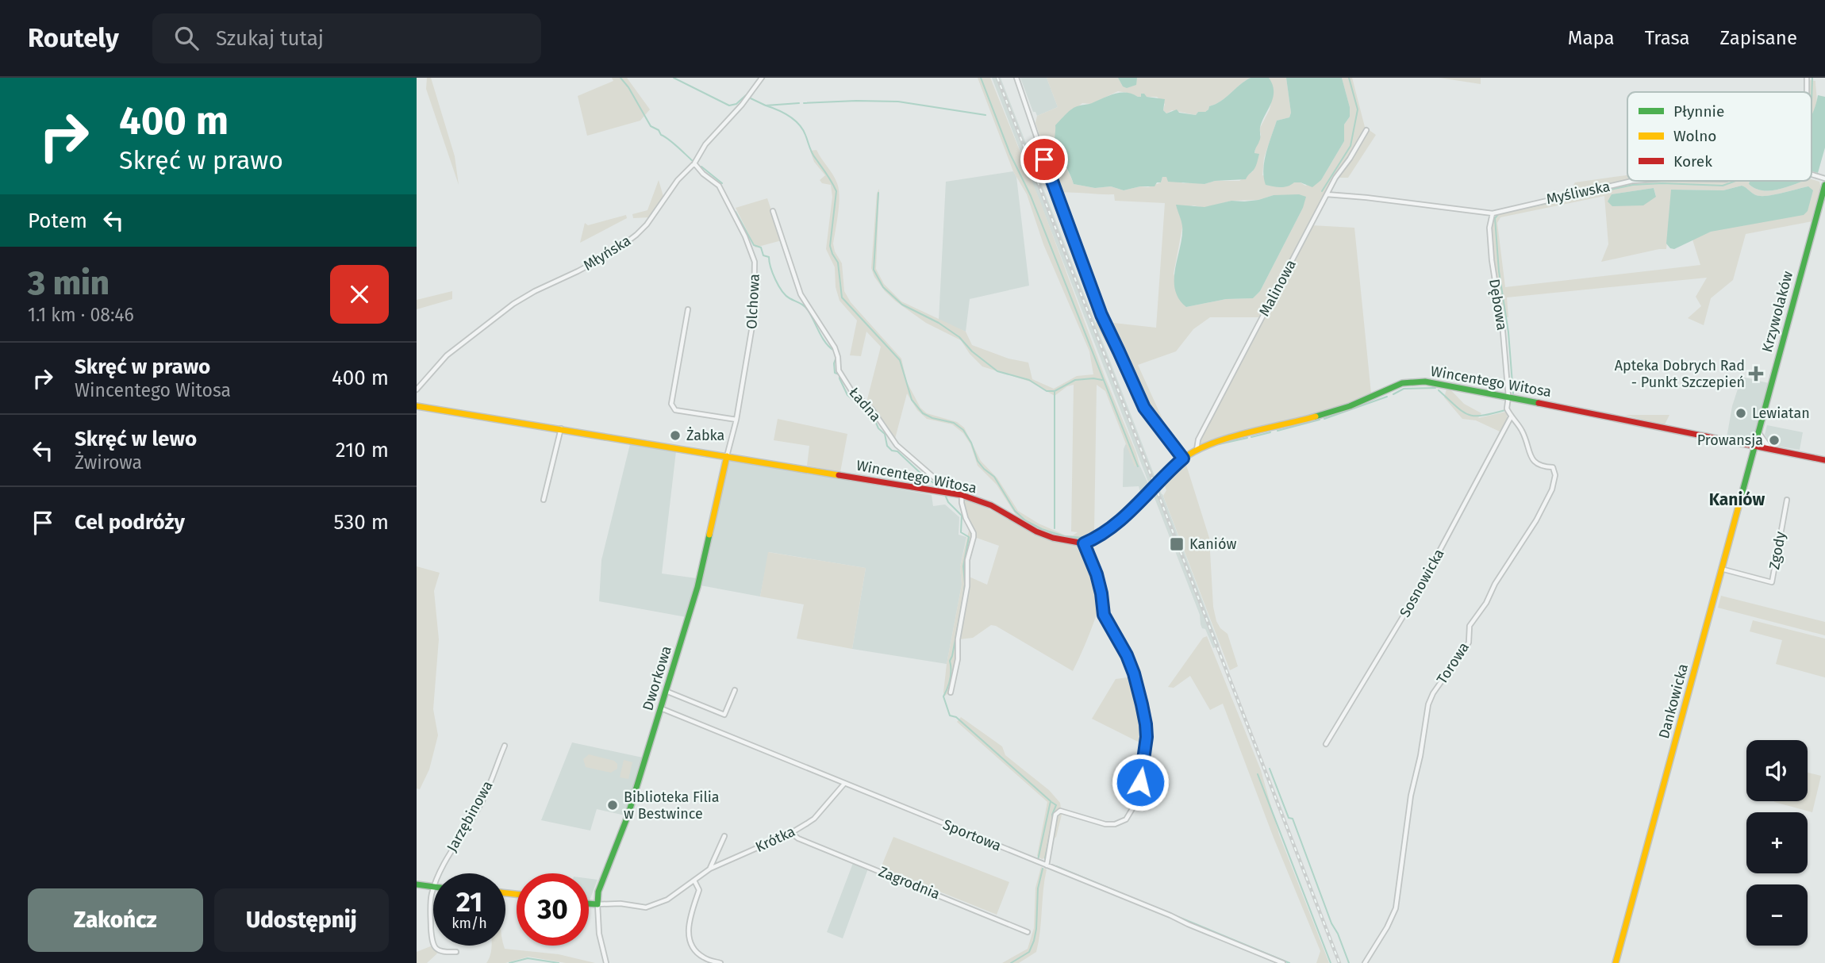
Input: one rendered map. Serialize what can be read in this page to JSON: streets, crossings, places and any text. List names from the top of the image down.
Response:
{
  "streets": {
    "street": [
      "Myśliwska",
      "Młyńska",
      "Malinowa",
      "Olchowa",
      "Dębowa",
      "Krzywolaków",
      "Wincentego Witosa",
      "Ładna",
      "Zgody",
      "Sosnowicka",
      "Torowa",
      "Dworkowa",
      "Dankowicka",
      "Jarzębinowa",
      "Sportowa",
      "Krótka",
      "Zagrodnia"
    ]
  },
  "crossings": [
    ["Myśliwska", "Malinowa"],
    ["Myśliwska", "Dębowa"],
    ["Młyńska", "Olchowa"],
    ["Malinowa", "Wincentego Witosa"],
    ["Olchowa", "Wincentego Witosa"],
    ["Olchowa", "Dworkowa"],
    ["Dębowa", "Wincentego Witosa"],
    ["Dębowa", "Torowa"],
    ["Krzywolaków", "Wincentego Witosa"],
    ["Krzywolaków", "Dankowicka"],
    ["Wincentego Witosa", "Ładna"],
    ["Wincentego Witosa", "Torowa"],
    ["Wincentego Witosa", "Dworkowa"],
    ["Wincentego Witosa", "Dankowicka"],
    ["Zgody", "Dankowicka"],
    ["Sosnowicka", "Torowa"],
    ["Dworkowa", "Sportowa"],
    ["Dworkowa", "Krótka"],
    ["Sportowa", "Krótka"],
    ["Krótka", "Zagrodnia"]
  ],
  "districts": ["Kaniów"],
  "places": {
    "health": ["Apteka Dobrych Rad - Punkt Szczepień"],
    "other": [
      "Lewiatan",
      "Żabka",
      "Prowansja",
      "Biblioteka Filia w Bestwince"
    ],
    "transit": ["Kaniów"]
  },
  "legend": ["Płynnie", "Wolno", "Korek"],
  "page": {
    "header": "Routely",
    "search": "Szukaj tutaj",
    "nav": ["Mapa", "Trasa", "Zapisane"],
    "turn": ["400 m", "Skręć w prawo"],
    "then": "Potem",
    "heading": ["3 min", "1.1 km · 08:46"],
    "list": [
      {
        "name": "Skręć w prawo",
        "note": "Wincentego Witosa",
        "value": "400 m"
      },
      {
        "name": "Skręć w lewo",
        "note": "Żwirowa",
        "value": "210 m"
      },
      {
        "name": "Cel podróży",
        "value": "530 m"
      }
    ],
    "map_buttons": ["+", "−"],
    "speed": "21 km/h",
    "limit": "30",
    "buttons": ["Zakończ", "Udostępnij"]
  }
}
